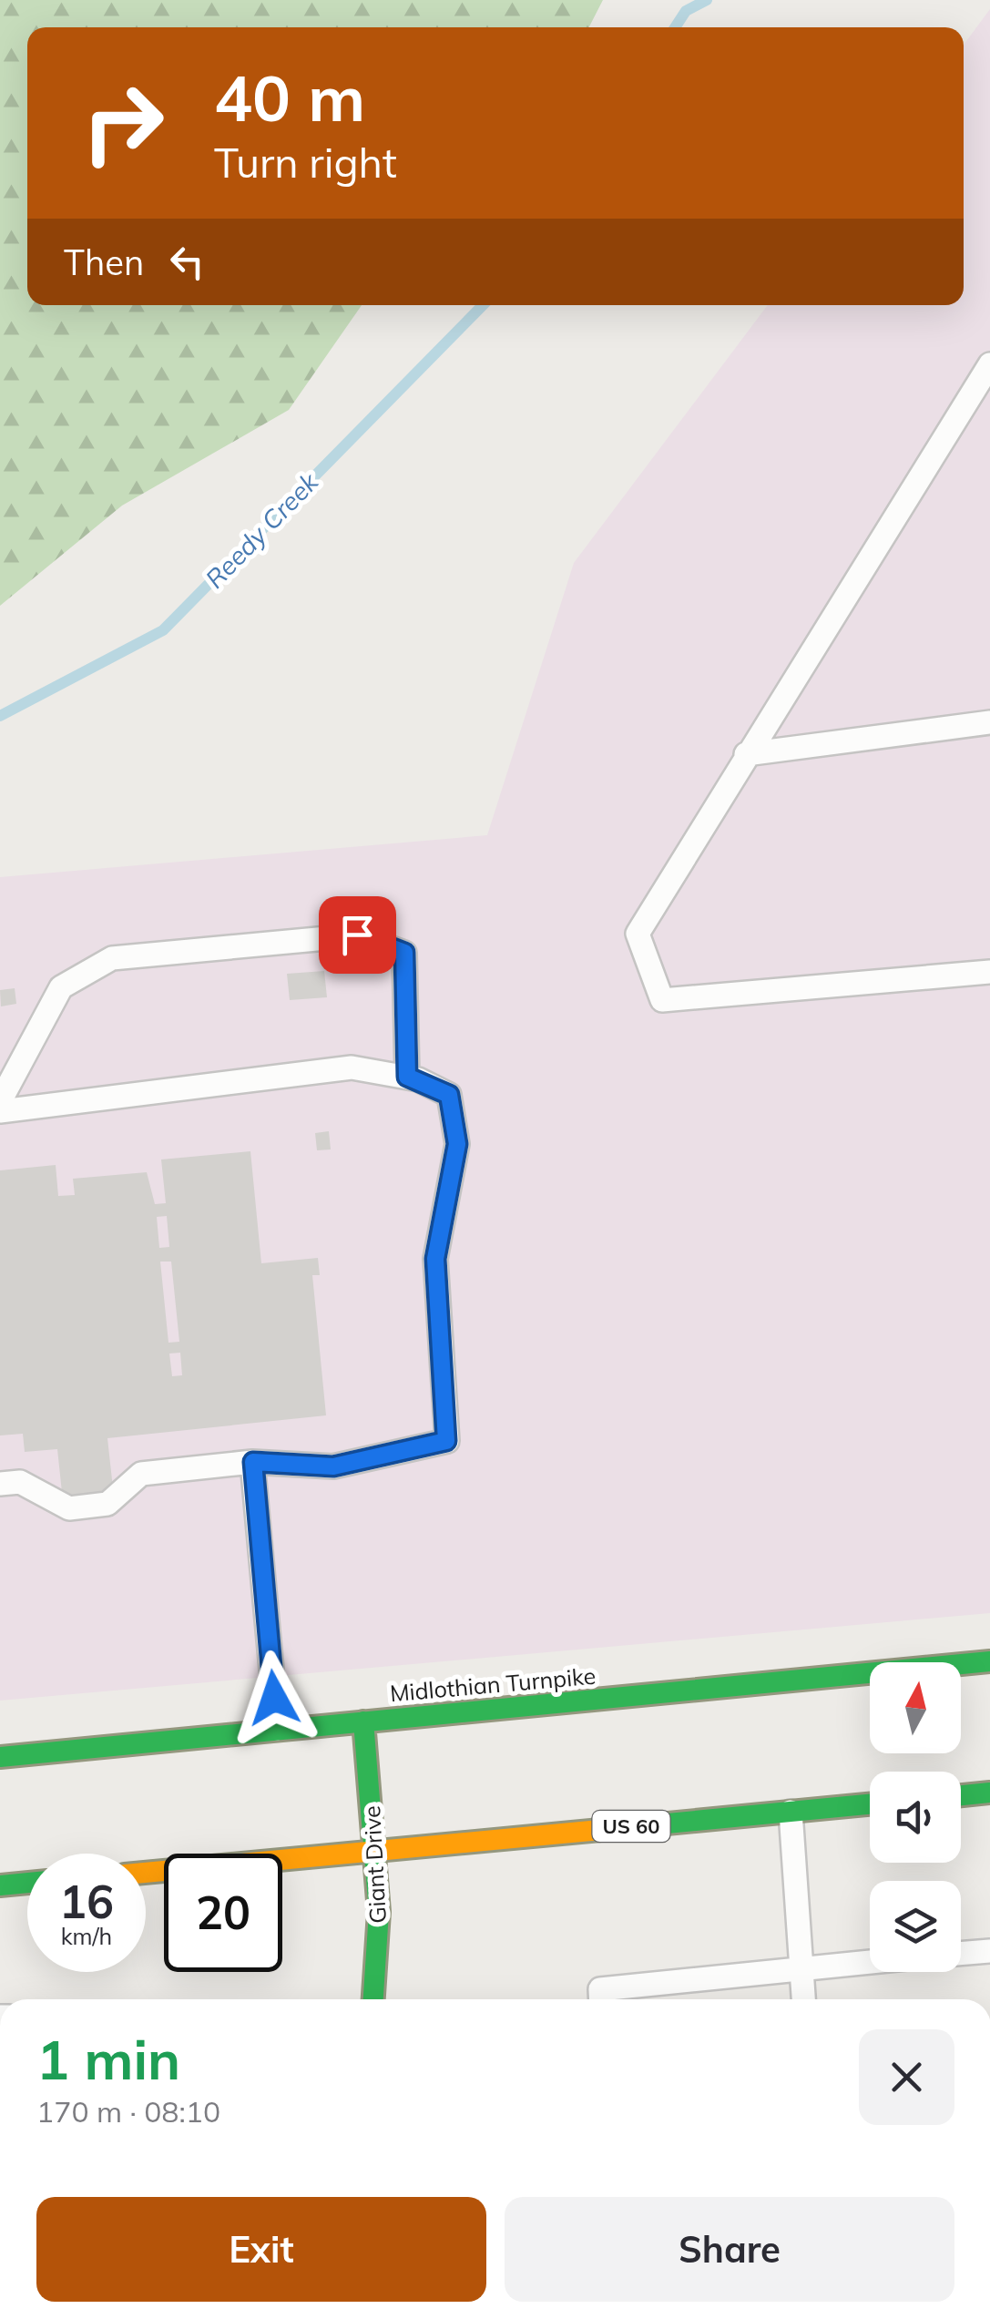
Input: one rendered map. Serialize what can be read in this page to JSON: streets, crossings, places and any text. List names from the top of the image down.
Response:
{
  "streets": {
    "main road": ["Midlothian Turnpike", "US 60", "Giant Drive"]
  },
  "crossings": [
    ["Midlothian Turnpike", "Giant Drive"],
    ["US 60", "Giant Drive"]
  ],
  "water": ["Reedy Creek"],
  "north": "top",
  "page": {
    "turn": ["40 m", "Turn right"],
    "then": "Then",
    "speed": "16 km/h",
    "limit": "20",
    "heading": ["1 min", "170 m · 08:10"],
    "buttons": ["Exit", "Share"]
  }
}
